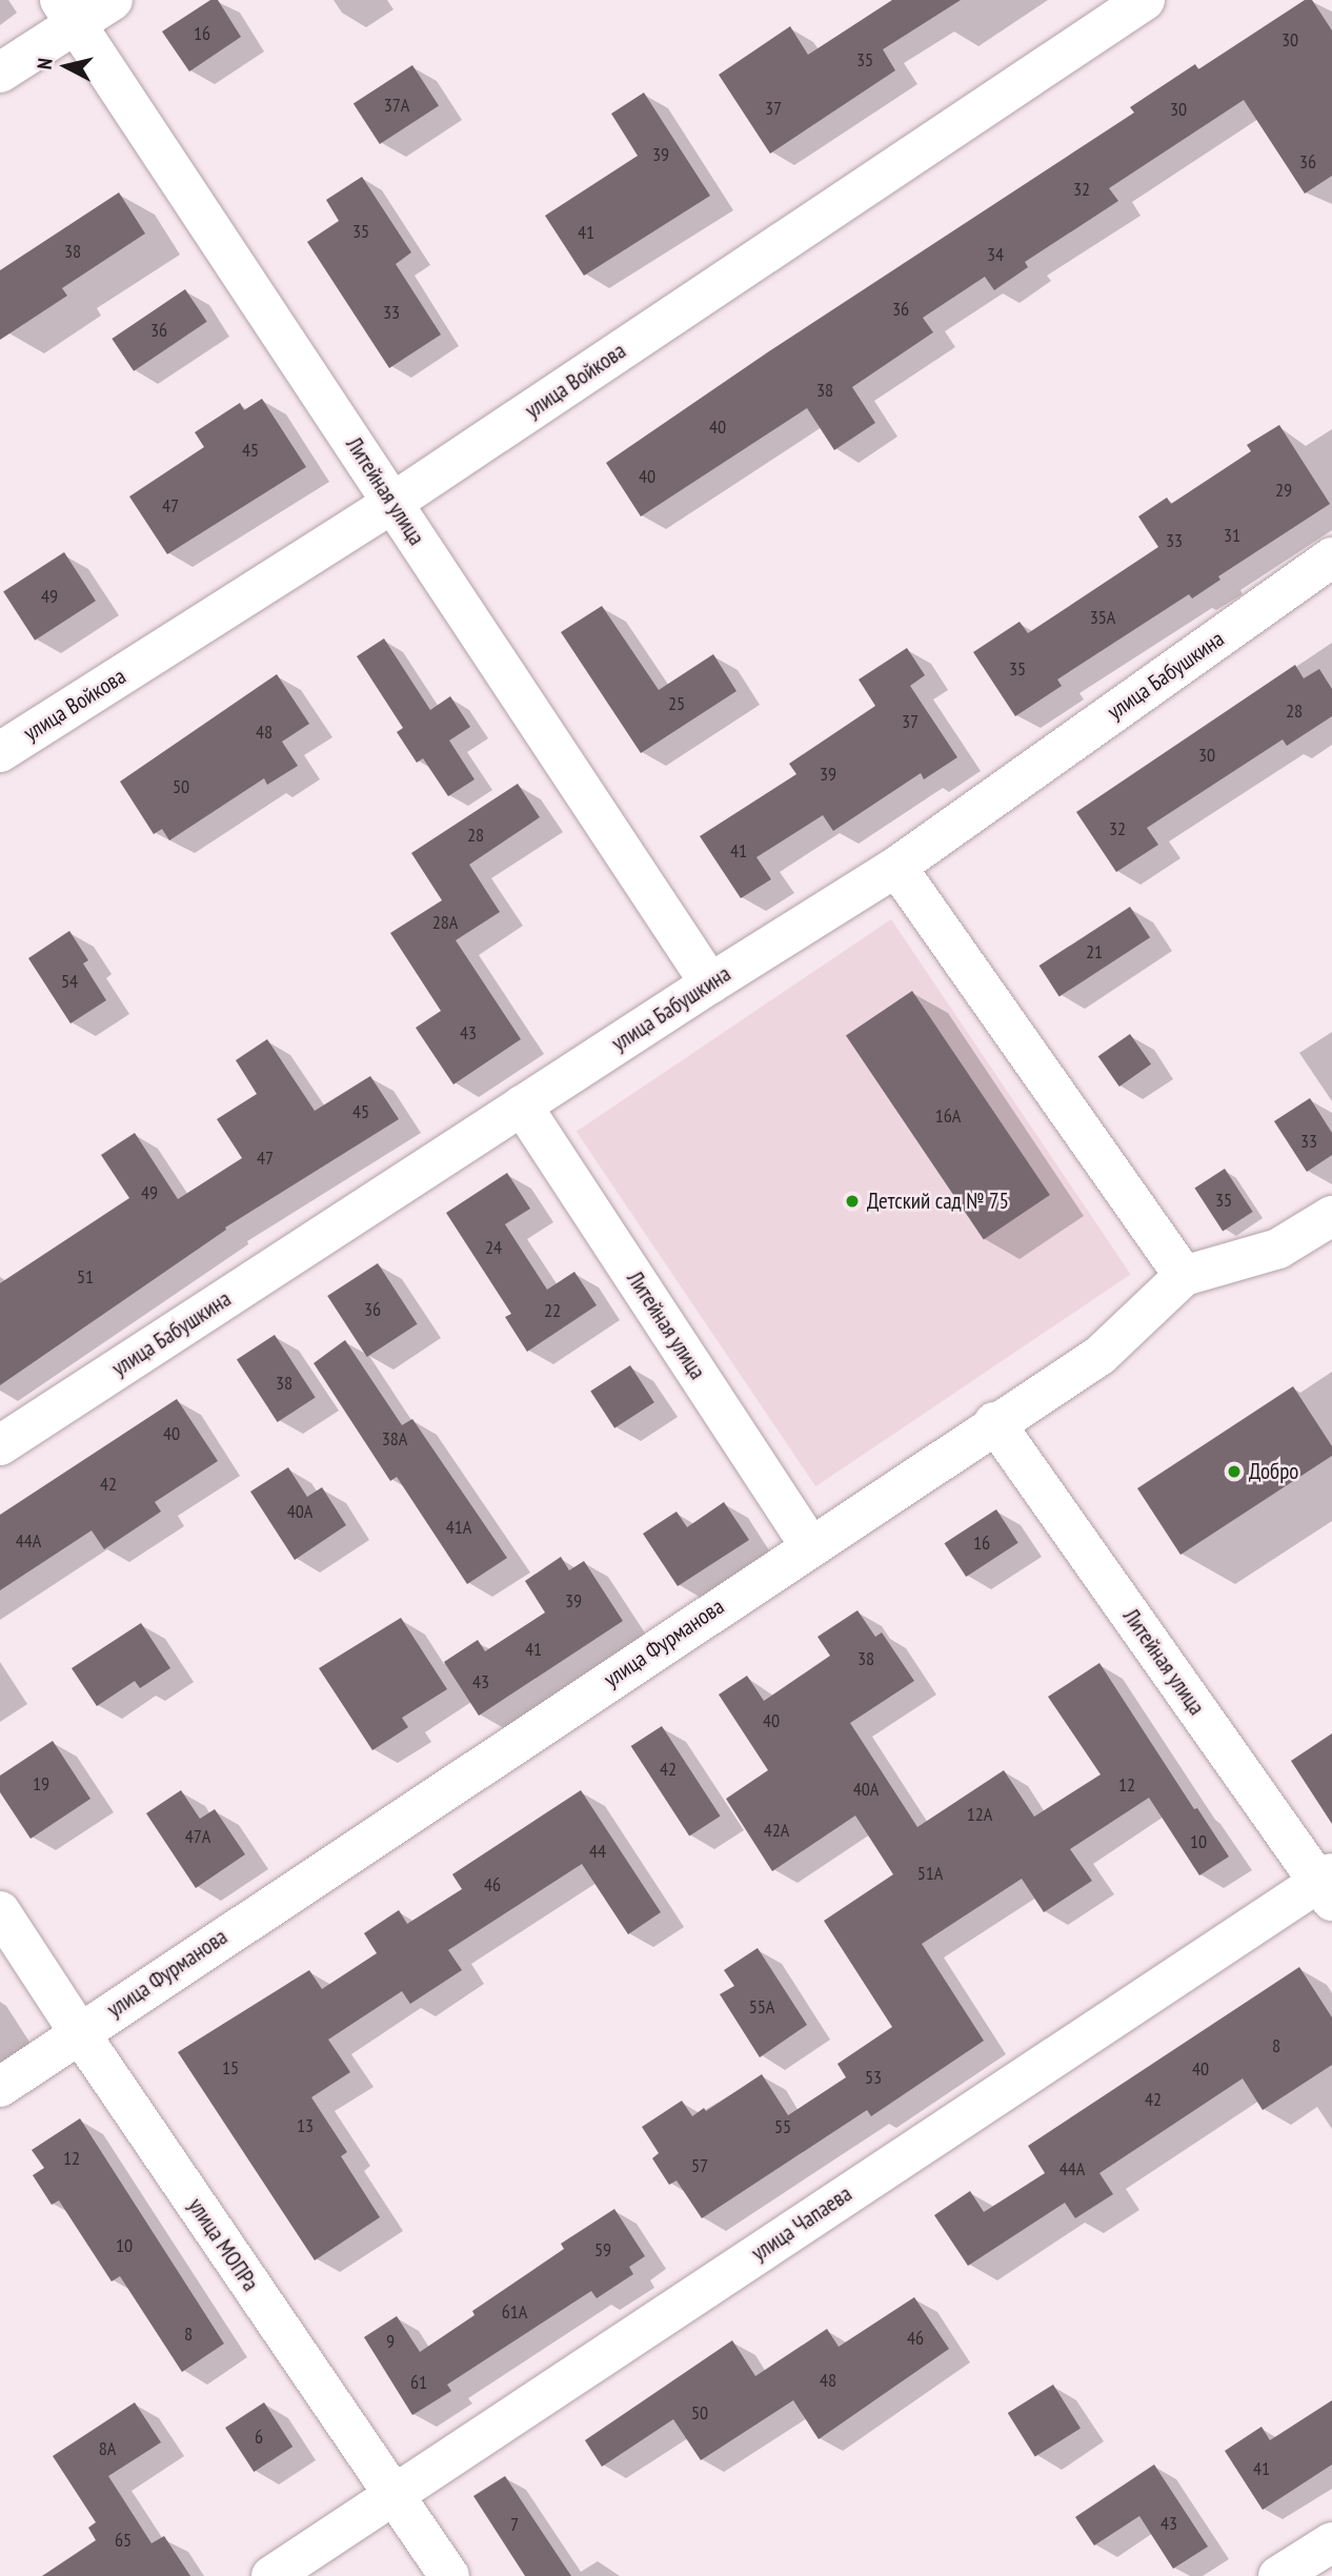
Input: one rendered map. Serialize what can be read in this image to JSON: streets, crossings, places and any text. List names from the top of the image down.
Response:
{
  "streets": {
    "street": [
      "улица Войкова",
      "Литейная улица",
      "улица Бабушкина",
      "улица Фурманова",
      "улица Чапаева",
      "улица МОПРа"
    ]
  },
  "crossings": [
    ["улица Войкова", "Литейная улица"],
    ["Литейная улица", "улица Бабушкина"],
    ["Литейная улица", "улица Фурманова"],
    ["Литейная улица", "улица Чапаева"],
    ["улица Фурманова", "улица МОПРа"],
    ["улица Чапаева", "улица МОПРа"]
  ],
  "places": ["Детский сад № 75", "Добро"],
  "house_numbers": [
    "16",
    "30",
    "35",
    "37А",
    "37",
    "30",
    "39",
    "36",
    "32",
    "35",
    "41",
    "38",
    "34",
    "36",
    "33",
    "36",
    "38",
    "40",
    "45",
    "40",
    "29",
    "47",
    "31",
    "33",
    "49",
    "35А",
    "35",
    "25",
    "28",
    "37",
    "48",
    "30",
    "39",
    "50",
    "32",
    "28",
    "41",
    "28А",
    "21",
    "54",
    "43",
    "45",
    "16А",
    "33",
    "47",
    "49",
    "35",
    "24",
    "51",
    "36",
    "22",
    "38",
    "40",
    "38А",
    "42",
    "40А",
    "41А",
    "44А",
    "16",
    "39",
    "41",
    "38",
    "43",
    "40",
    "42",
    "19",
    "12",
    "40А",
    "12А",
    "42А",
    "47А",
    "10",
    "44",
    "51А",
    "46",
    "55А",
    "8",
    "15",
    "40",
    "53",
    "42",
    "13",
    "55",
    "12",
    "57",
    "44А",
    "10",
    "59",
    "61А",
    "8",
    "46",
    "9",
    "48",
    "61",
    "50",
    "6",
    "8А",
    "41",
    "43",
    "7",
    "65"
  ],
  "north": "left"
}
